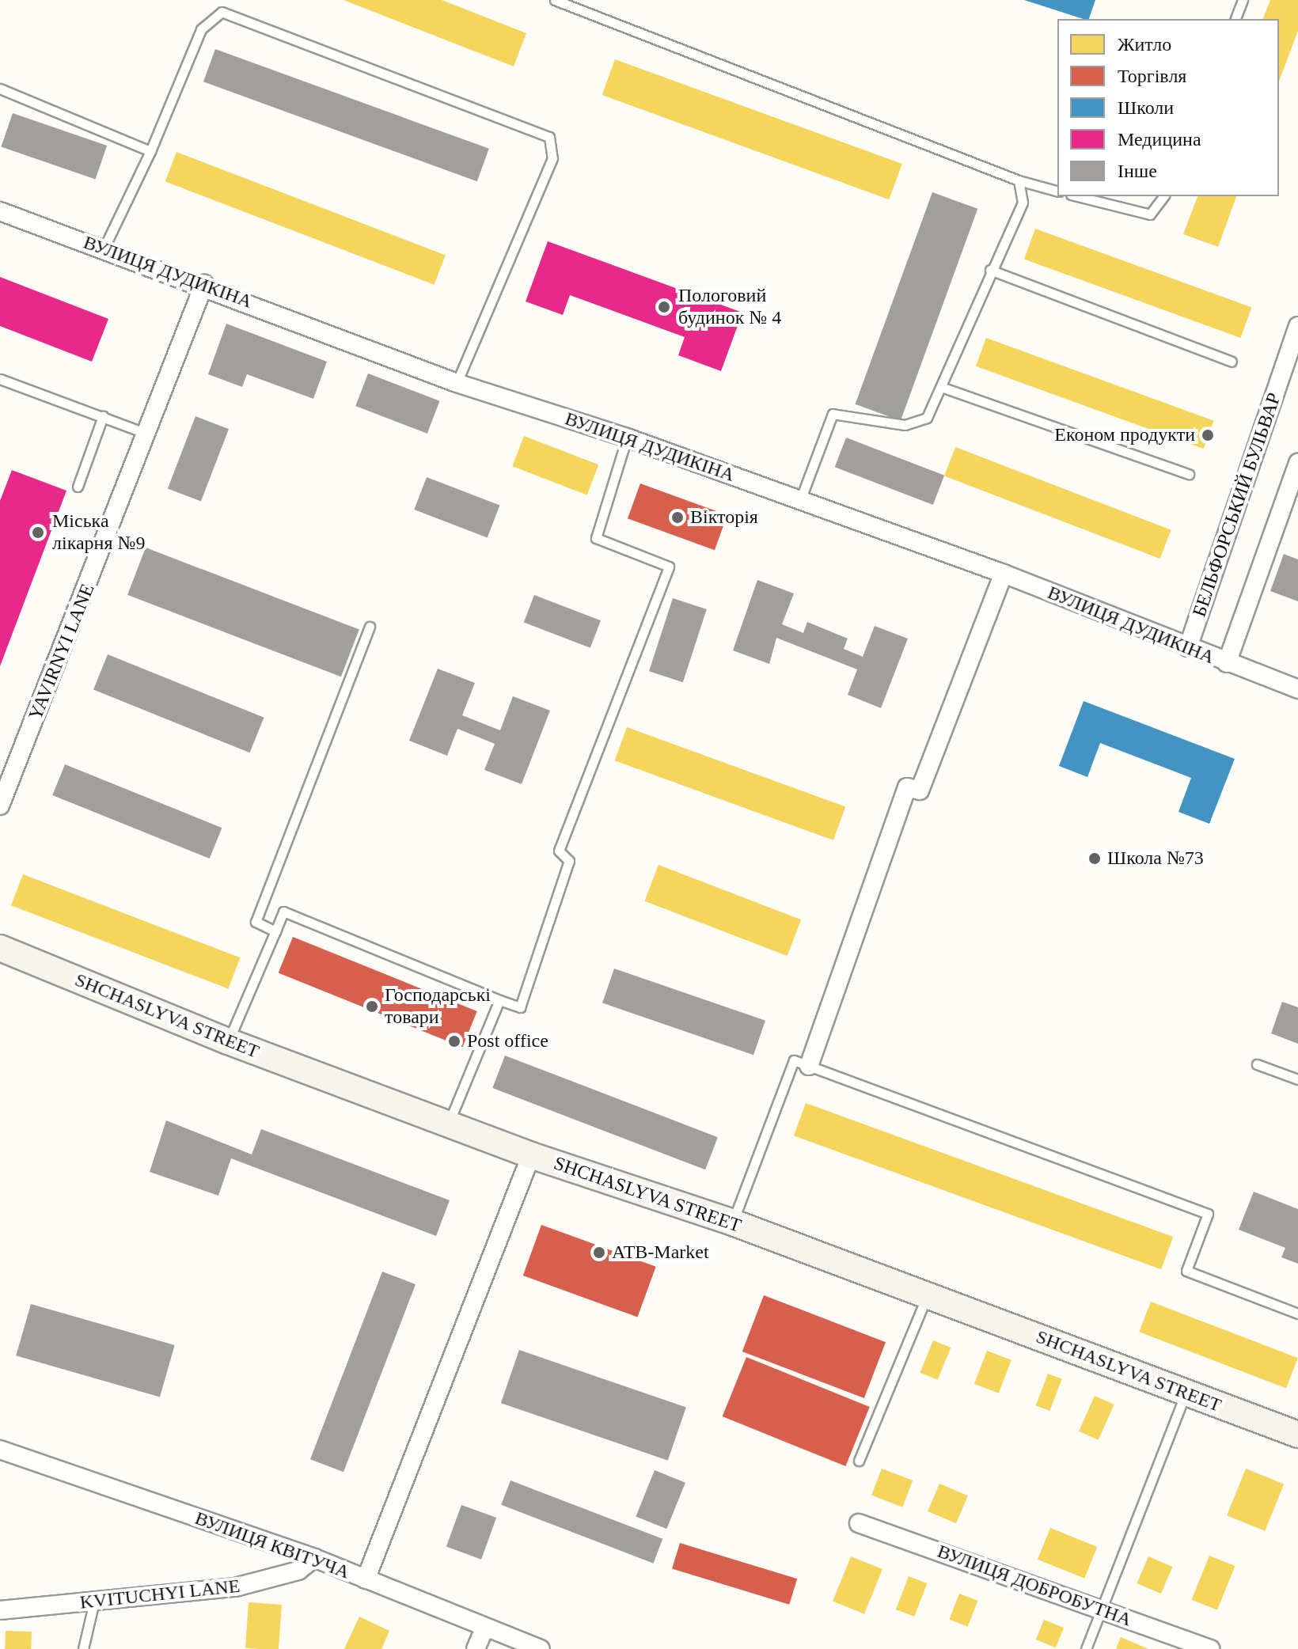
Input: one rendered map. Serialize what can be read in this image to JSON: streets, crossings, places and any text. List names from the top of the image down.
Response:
{
  "streets": {
    "street": [
      "ВУЛИЦЯ ДУДИКІНА",
      "БЕЛЬФОРСЬКИЙ БУЛЬВАР",
      "YAVIRNYI LANE",
      "SHCHASLYVA STREET",
      "ВУЛИЦЯ КВІТУЧА",
      "ВУЛИЦЯ ДОБРОБУТНА",
      "KVITUCHYI LANE"
    ]
  },
  "crossings": [
    ["ВУЛИЦЯ ДУДИКІНА", "БЕЛЬФОРСЬКИЙ БУЛЬВАР"],
    ["ВУЛИЦЯ ДУДИКІНА", "YAVIRNYI LANE"],
    ["ВУЛИЦЯ КВІТУЧА", "KVITUCHYI LANE"]
  ],
  "places": [
    "Пологовий будинок № 4",
    "Економ продукти",
    "Вікторія",
    "Міська лікарня №9",
    "Школа №73",
    "Господарські товари",
    "Post office",
    "ATB-Market"
  ],
  "legend": [
    "Житло",
    "Торгівля",
    "Школи",
    "Медицина",
    "Інше"
  ]
}
